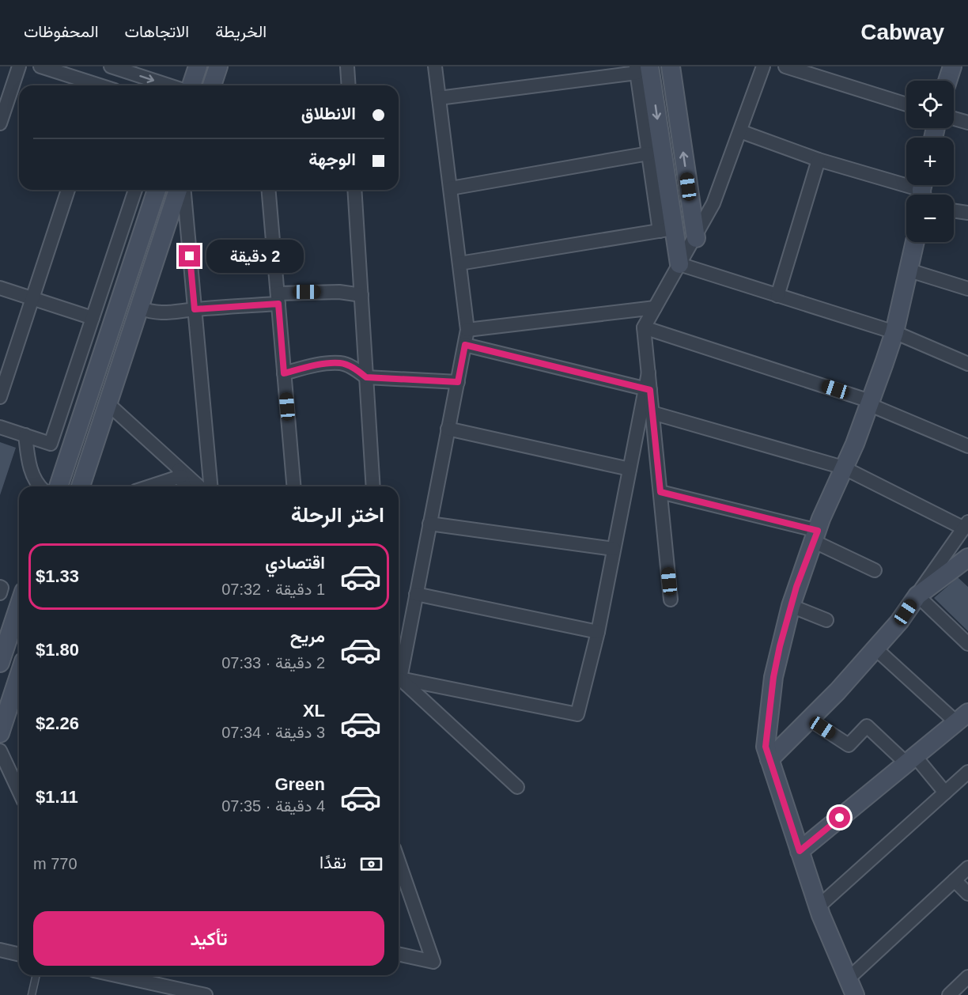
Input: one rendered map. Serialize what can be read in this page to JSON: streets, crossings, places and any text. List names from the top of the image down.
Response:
{
  "page": {
    "header": "Cabway",
    "nav": ["الخريطة", "الاتجاهات", "المحفوظات"],
    "map_buttons": ["+", "−"],
    "banner": ["الانطلاق", "الوجهة"],
    "bubble": "2 دقيقة",
    "heading": "اختر الرحلة",
    "list": [
      {
        "name": "اقتصادي",
        "note": "1 دقيقة · 07:32",
        "value": "$1.33"
      },
      {
        "name": "مريح",
        "note": "2 دقيقة · 07:33",
        "value": "$1.80"
      },
      {
        "name": "XL",
        "note": "3 دقيقة · 07:34",
        "value": "$2.26"
      },
      {
        "name": "Green",
        "note": "4 دقيقة · 07:35",
        "value": "$1.11"
      }
    ],
    "pay": ["نقدًا", "770 m"],
    "buttons": "تأكيد"
  }
}
